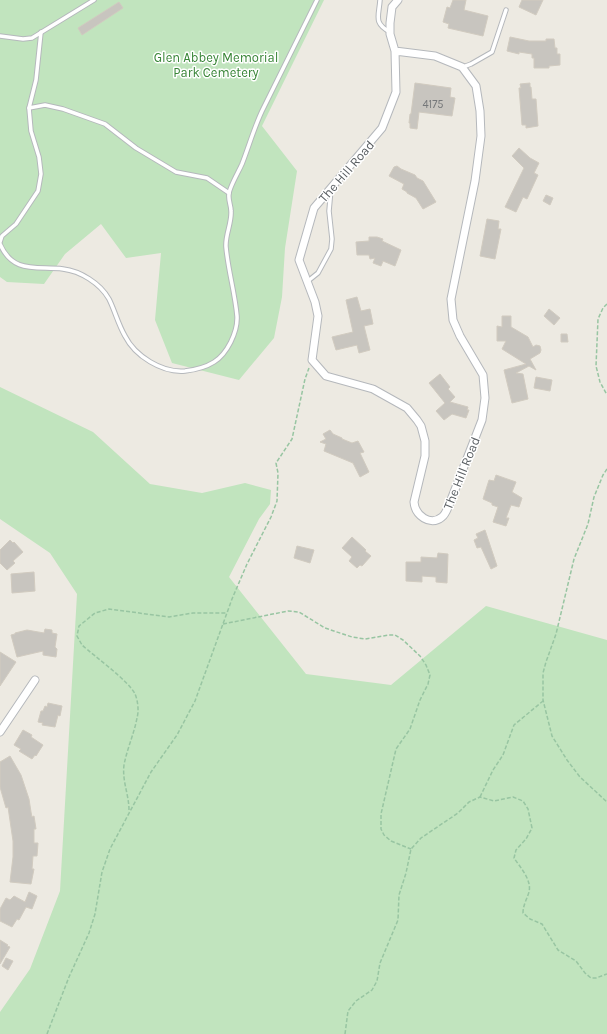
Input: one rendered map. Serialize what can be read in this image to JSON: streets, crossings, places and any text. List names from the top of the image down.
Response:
{
  "streets": {
    "street": ["The Hill Road"]
  },
  "parks": ["Glen Abbey Memorial Park Cemetery"],
  "house_numbers": ["4175"]
}
